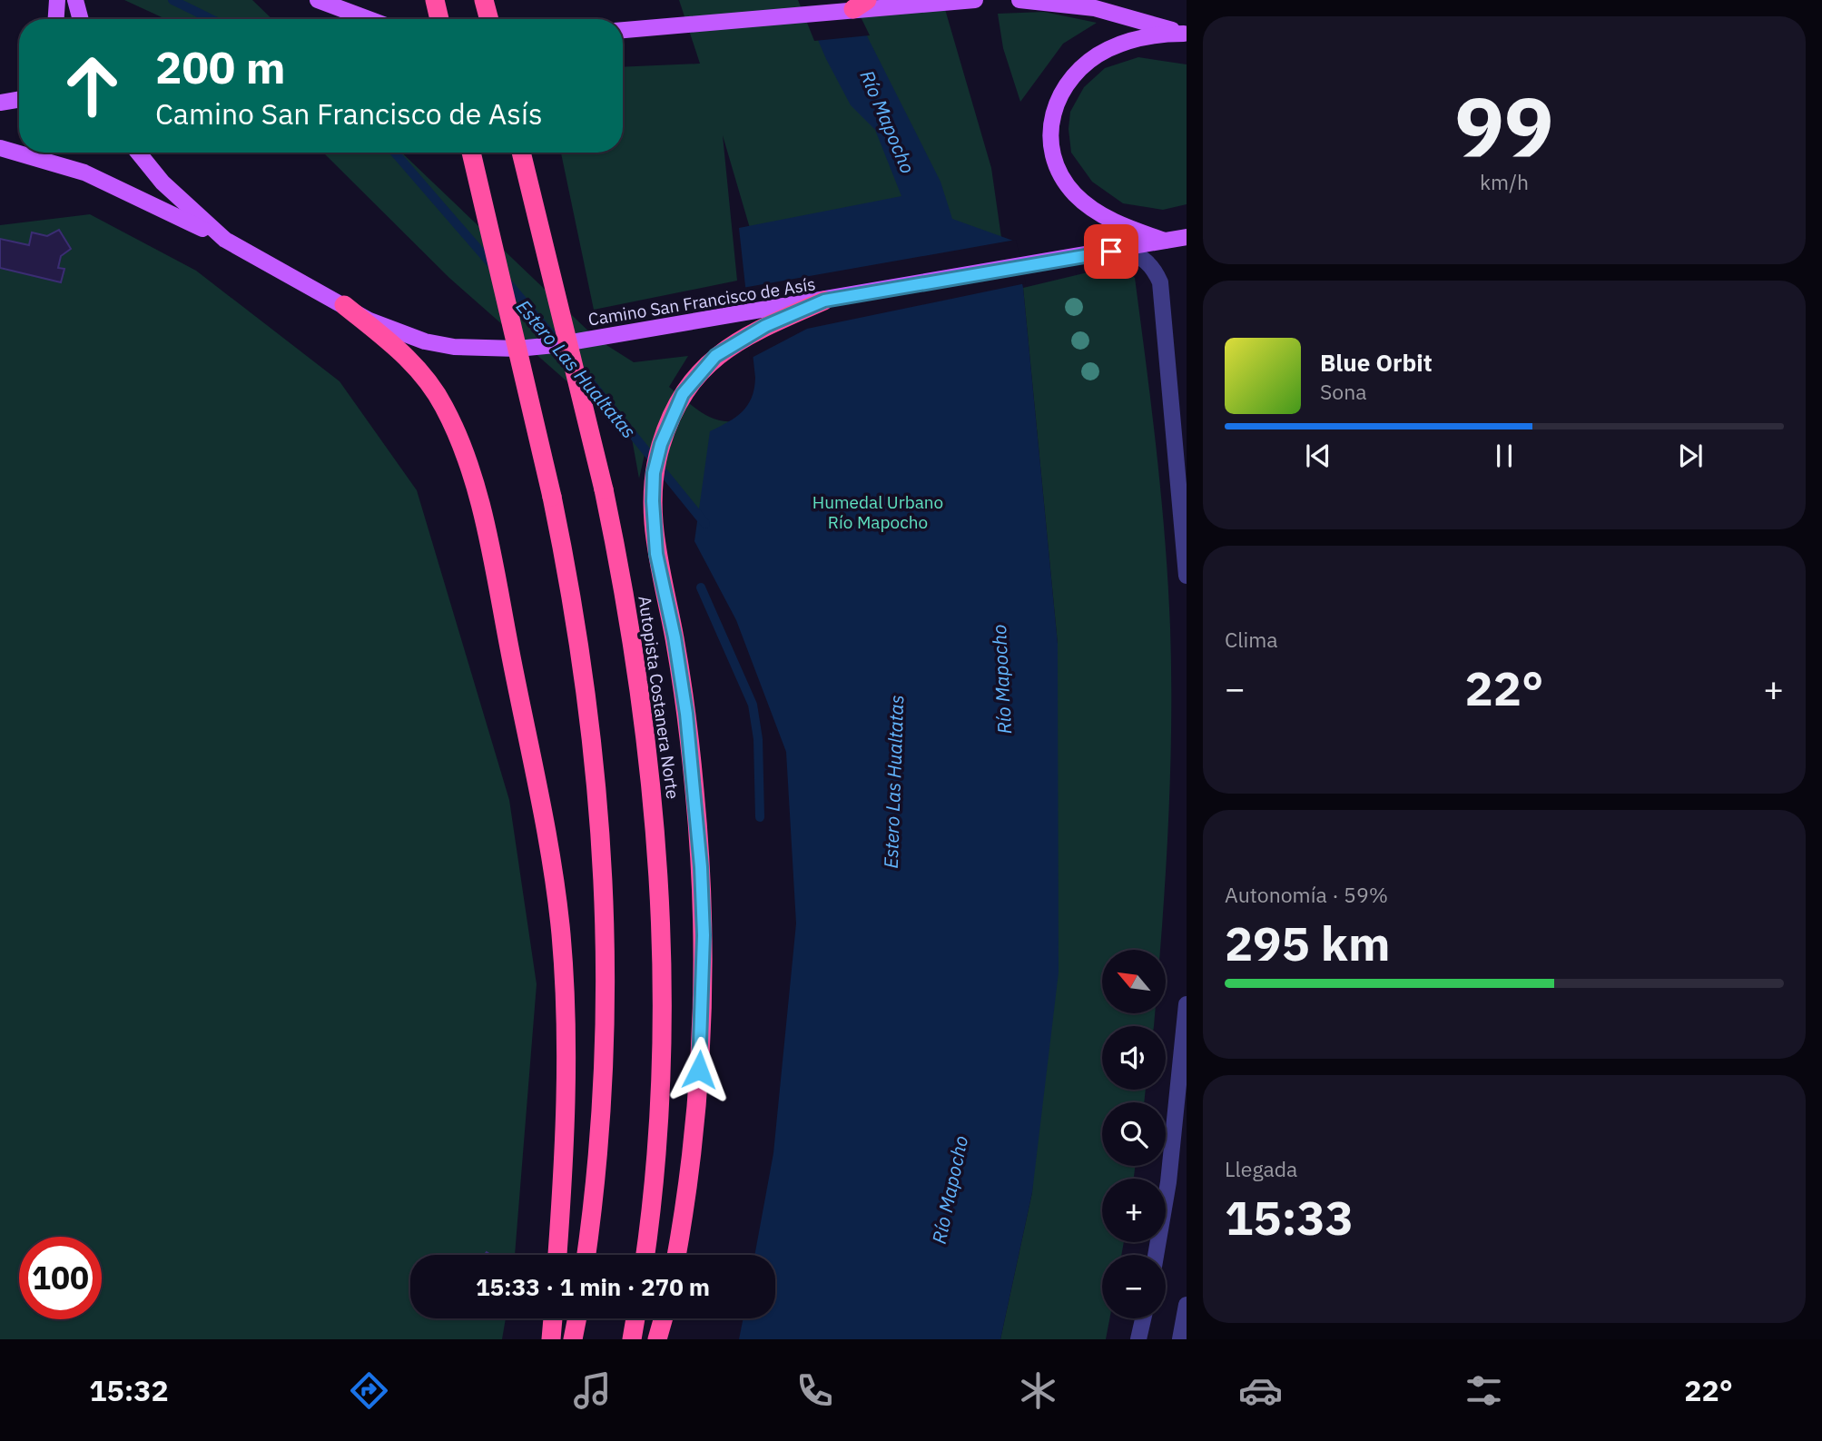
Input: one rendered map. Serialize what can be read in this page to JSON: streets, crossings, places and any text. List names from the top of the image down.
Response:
{
  "streets": {
    "highway": ["Autopista Costanera Norte"],
    "main road": ["Camino San Francisco de Asís"]
  },
  "water": ["Río Mapocho", "Estero Las Hualtatas"],
  "parks": ["Humedal Urbano Río Mapocho"],
  "north": "top left",
  "page": {
    "tile": [
      ["99", "km/h"],
      "Clima",
      ["Autonomía · 59%", "295 km"],
      ["Llegada", "15:33"]
    ],
    "turn": ["200 m", "Camino San Francisco de Asís"],
    "song": ["Blue Orbit", "Sona"],
    "heat": ["−", "22°", "+"],
    "map_buttons": ["+", "−"],
    "limit": "100",
    "trip": "15:33 · 1 min · 270 m",
    "tabs": ["15:32", "22°"]
  }
}
